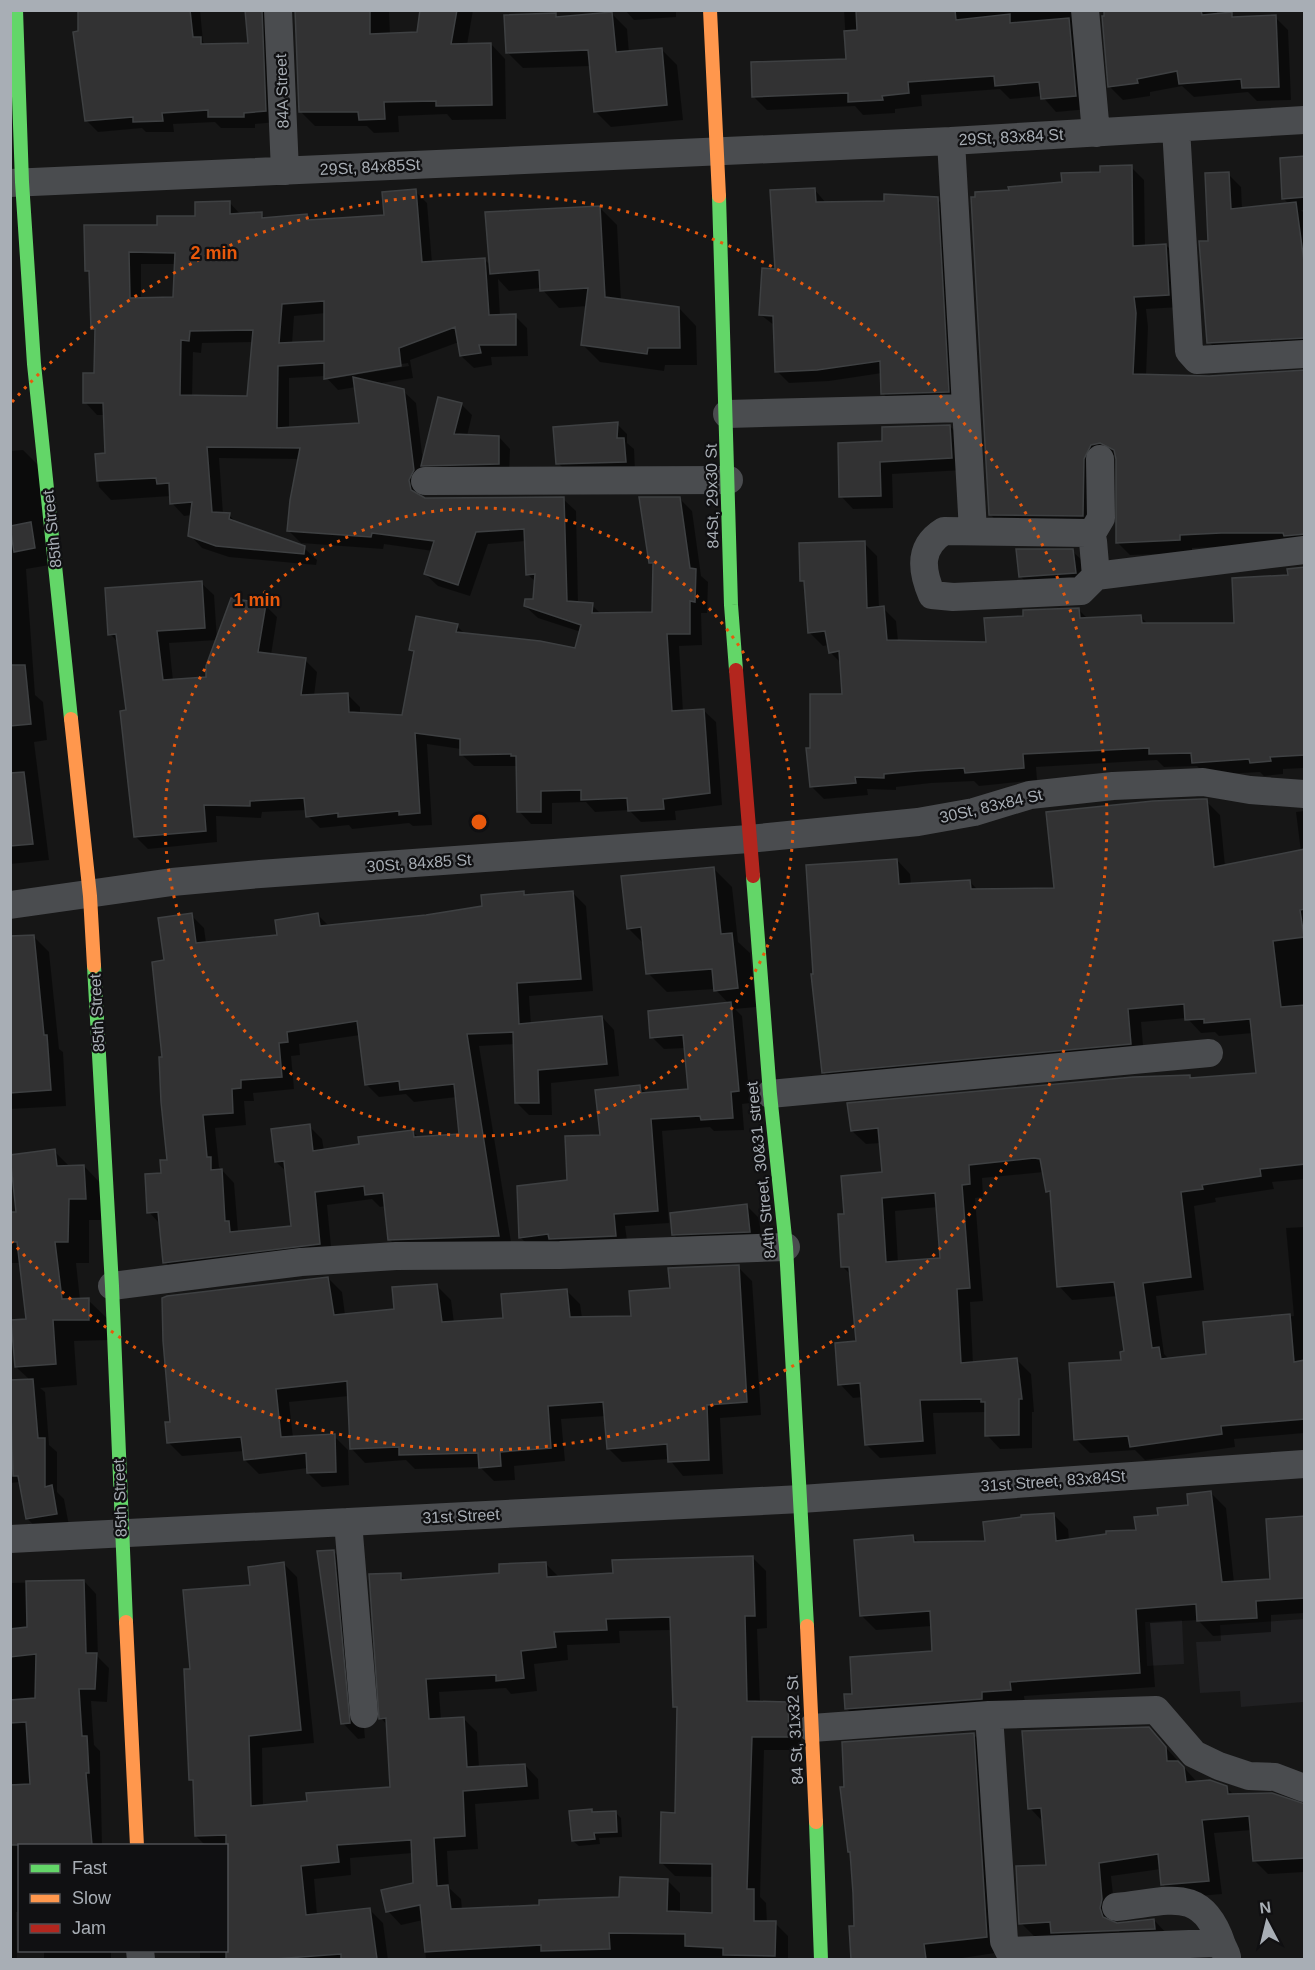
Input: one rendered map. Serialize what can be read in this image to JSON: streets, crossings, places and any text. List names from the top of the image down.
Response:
{
  "streets": {
    "main road": [
      "84St, 29x30 St",
      "85th Street",
      "84th Street, 30&31 street",
      "84 St, 31x32 St"
    ],
    "street": [
      "84A Street",
      "29St, 83x84 St",
      "29St, 84x85St",
      "30St, 83x84 St",
      "30St, 84x85 St",
      "31st Street, 83x84St",
      "31st Street"
    ]
  },
  "crossings": [
    ["84A Street", "29St, 84x85St"],
    ["29St, 83x84 St", "29St, 84x85St"],
    ["29St, 83x84 St", "84St, 29x30 St"],
    ["29St, 84x85St", "84St, 29x30 St"],
    ["29St, 84x85St", "85th Street"],
    ["84St, 29x30 St", "30St, 83x84 St"],
    ["84St, 29x30 St", "30St, 84x85 St"],
    ["84St, 29x30 St", "84th Street, 30&31 street"],
    ["85th Street", "30St, 84x85 St"],
    ["85th Street", "31st Street"],
    ["30St, 83x84 St", "30St, 84x85 St"],
    ["30St, 83x84 St", "84th Street, 30&31 street"],
    ["30St, 84x85 St", "84th Street, 30&31 street"],
    ["84th Street, 30&31 street", "31st Street, 83x84St"],
    ["84th Street, 30&31 street", "31st Street"],
    ["84th Street, 30&31 street", "84 St, 31x32 St"],
    ["31st Street, 83x84St", "31st Street"],
    ["31st Street, 83x84St", "84 St, 31x32 St"],
    ["31st Street", "84 St, 31x32 St"]
  ],
  "legend": ["Fast", "Slow", "Jam"],
  "north": "top",
  "rings": ["2 min", "1 min"]
}
